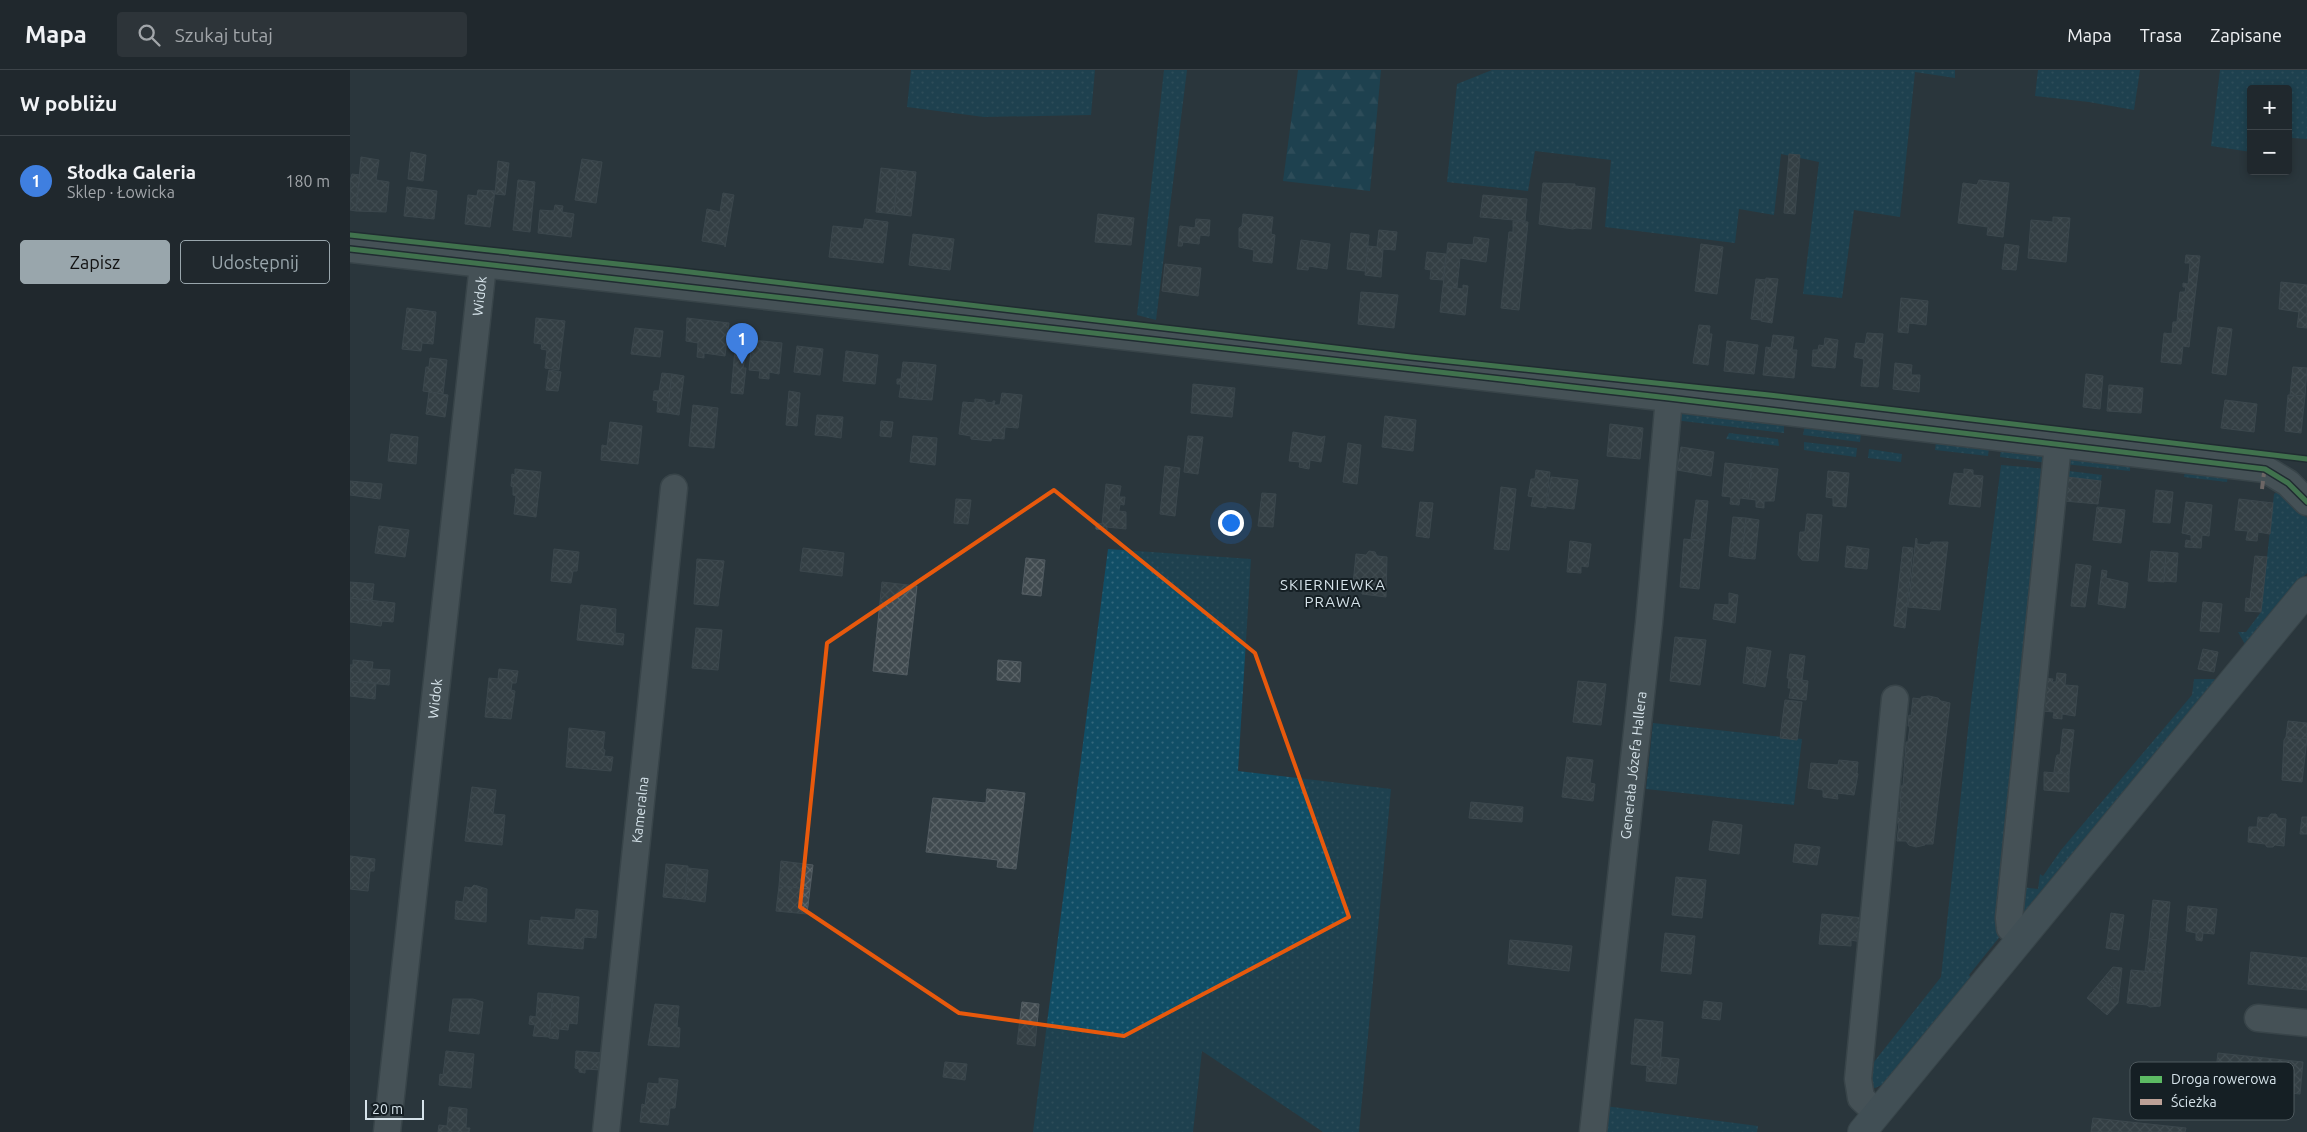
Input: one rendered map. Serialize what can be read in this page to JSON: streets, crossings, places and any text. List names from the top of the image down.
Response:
{
  "streets": {
    "street": ["Widok", "Generała Józefa Hallera", "Kameralna"]
  },
  "districts": ["SKIERNIEWKA PRAWA"],
  "legend": ["Droga rowerowa", "Ścieżka"],
  "scale_bar": "20 m",
  "page": {
    "header": "Mapa",
    "search": "Szukaj tutaj",
    "nav": ["Mapa", "Trasa", "Zapisane"],
    "heading": "W pobliżu",
    "map_buttons": ["+", "−"],
    "list": [
      {
        "mark": "1",
        "name": "Słodka Galeria",
        "note": "Sklep · Łowicka",
        "value": "180 m"
      }
    ],
    "buttons": ["Zapisz", "Udostępnij"],
    "pins": "1",
    "scale": "20 m"
  }
}
